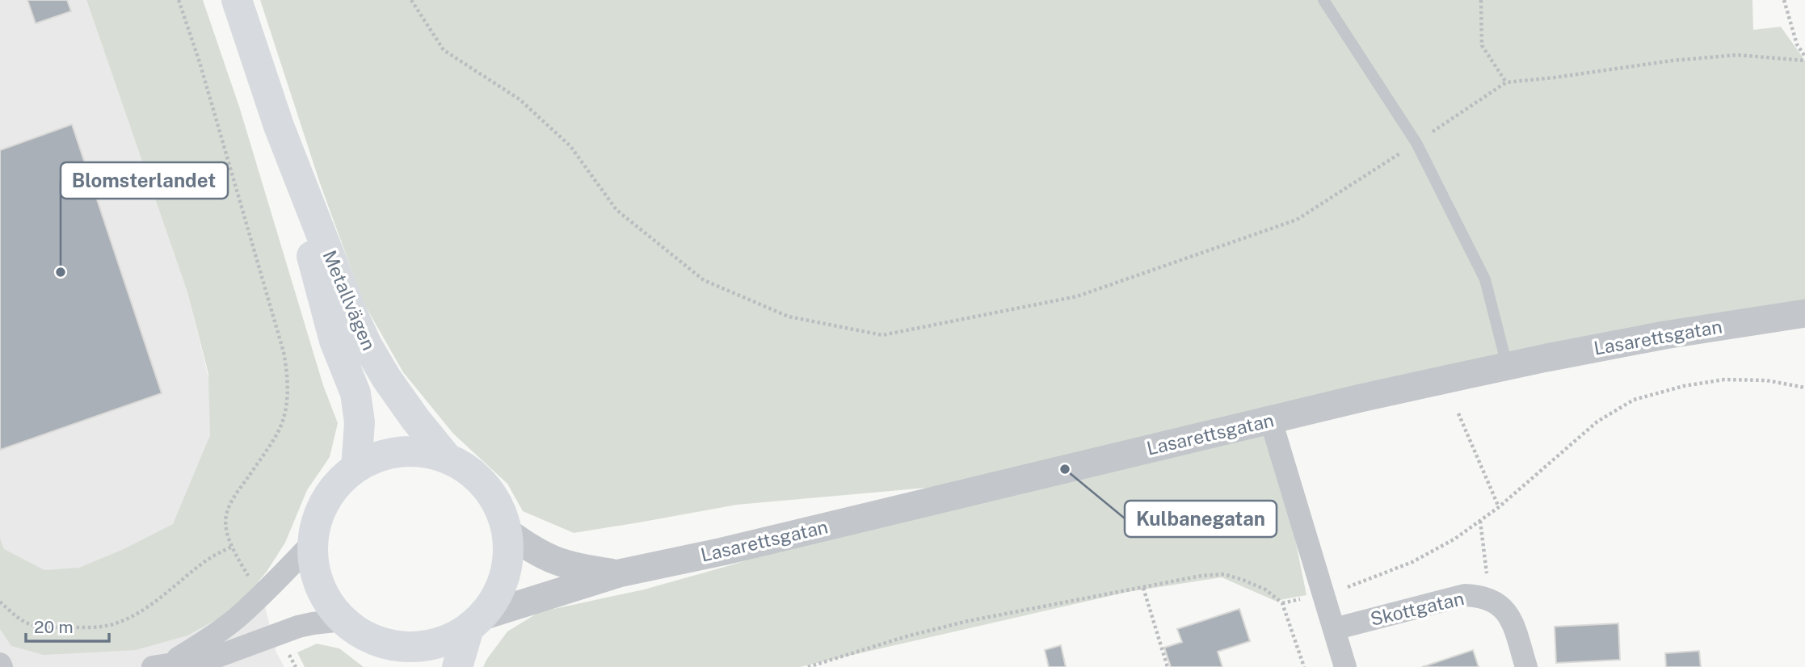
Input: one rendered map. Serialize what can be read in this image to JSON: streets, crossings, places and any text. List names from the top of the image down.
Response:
{
  "streets": {
    "main road": ["Metallvägen"],
    "street": ["Lasarettsgatan", "Skottgatan"]
  },
  "crossings": [
    ["Metallvägen", "Lasarettsgatan"]
  ],
  "places": ["Blomsterlandet", "Kulbanegatan"],
  "scale_bar": "20 m"
}
